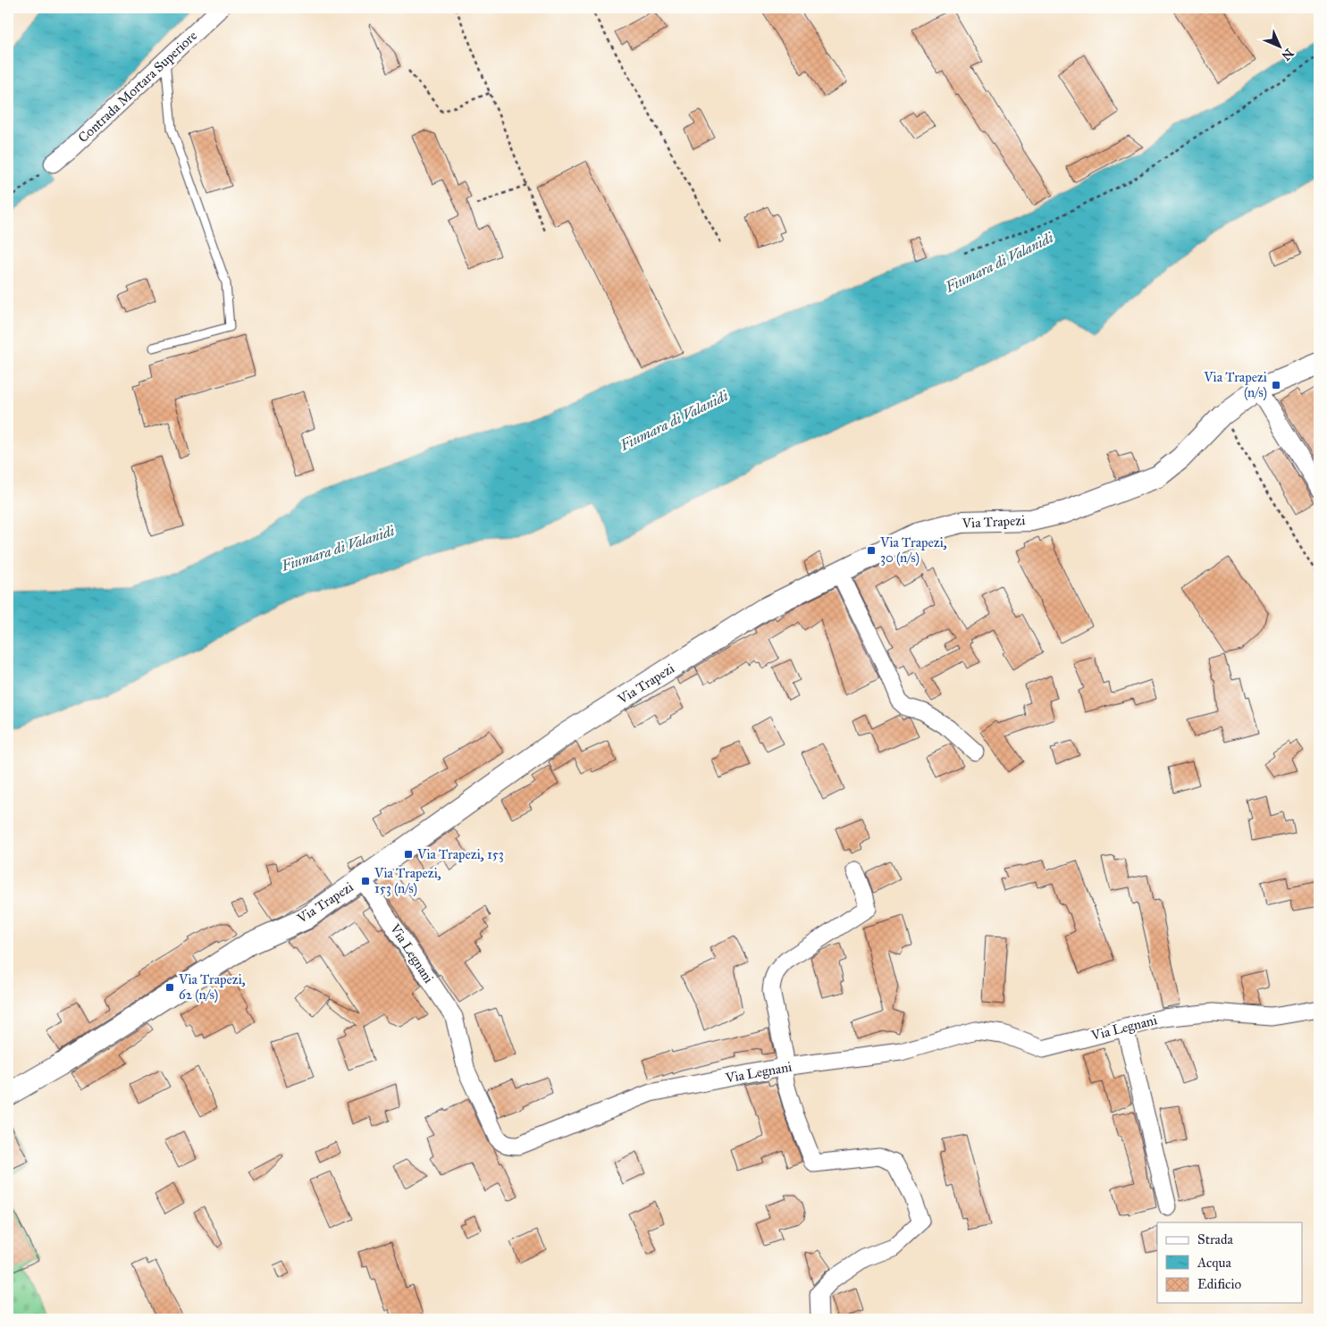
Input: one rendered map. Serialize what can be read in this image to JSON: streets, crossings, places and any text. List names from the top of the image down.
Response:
{
  "streets": {
    "street": ["Contrada Mortara Superiore", "Via Trapezi", "Via Legnani"]
  },
  "crossings": [
    ["Via Trapezi", "Via Legnani"]
  ],
  "water": ["Fiumara di Valanidi"],
  "places": {
    "transit": [
      "Via Trapezi (n/s)",
      "Via Trapezi, 30 (n/s)",
      "Via Trapezi, 153",
      "Via Trapezi, 153 (n/s)",
      "Via Trapezi, 62 (n/s)"
    ]
  },
  "legend": ["Strada", "Acqua", "Edificio"],
  "north": "bottom right"
}
